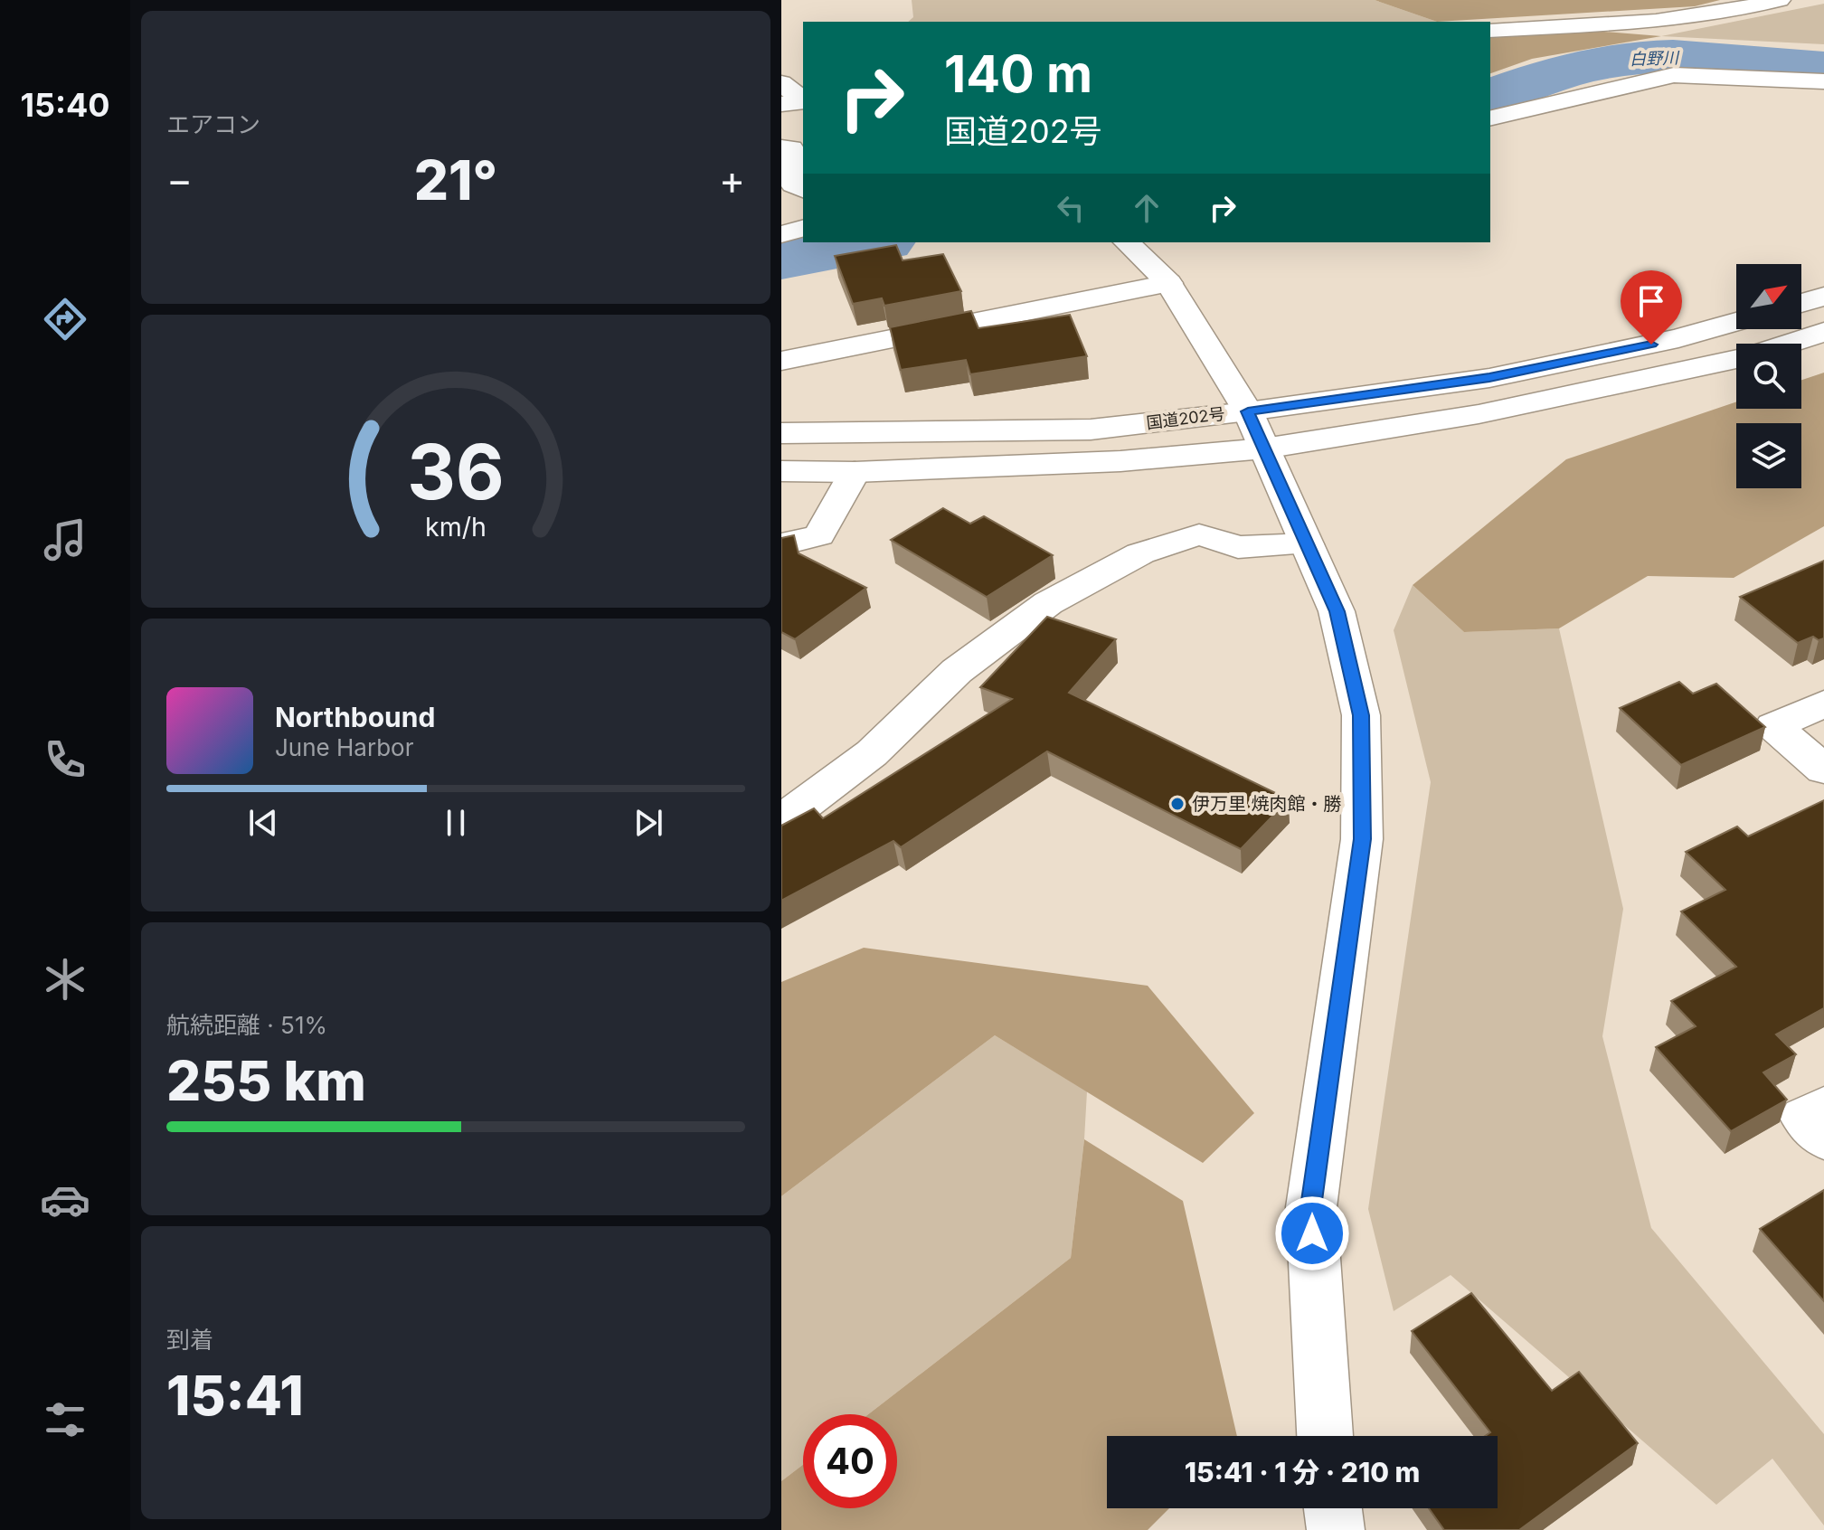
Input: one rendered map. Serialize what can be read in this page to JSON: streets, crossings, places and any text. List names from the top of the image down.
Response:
{
  "streets": {
    "main road": ["国道202号"]
  },
  "water": ["白野川"],
  "places": ["伊万里 焼肉館・勝"],
  "north": "top right",
  "page": {
    "tabs": "15:40",
    "tile": [
      "エアコン",
      ["航続距離 · 51%", "255 km"],
      ["到着", "15:41"]
    ],
    "turn": ["140 m", "国道202号"],
    "heat": ["−", "21°", "+"],
    "song": ["Northbound", "June Harbor"],
    "limit": "40",
    "trip": "15:41 · 1 分 · 210 m",
    "gauge": ["36", "km/h"]
  }
}
